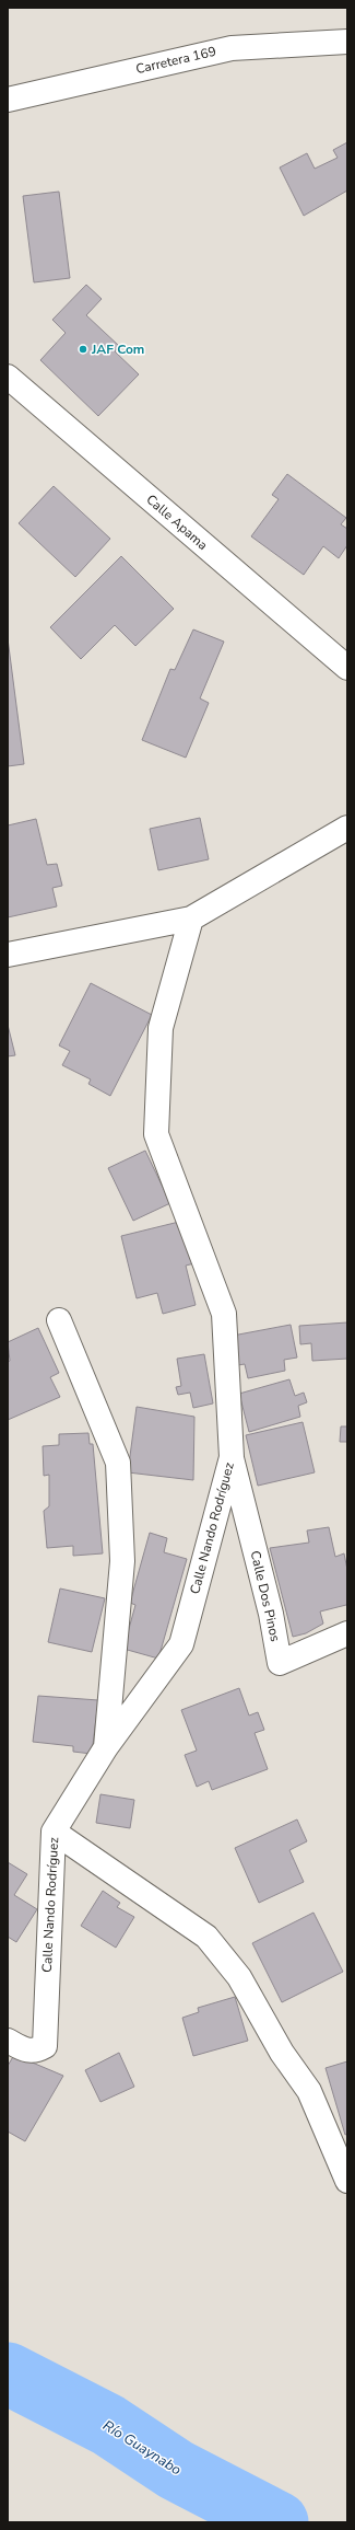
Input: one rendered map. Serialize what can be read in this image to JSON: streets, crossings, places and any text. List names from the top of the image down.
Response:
{
  "streets": {
    "street": [
      "Carretera 169",
      "Calle Apama",
      "Calle Nando Rodríguez",
      "Calle Dos Pinos"
    ]
  },
  "crossings": [
    ["Calle Nando Rodríguez", "Calle Dos Pinos"]
  ],
  "water": ["Río Guaynabo"],
  "places": ["JAF Com"]
}
